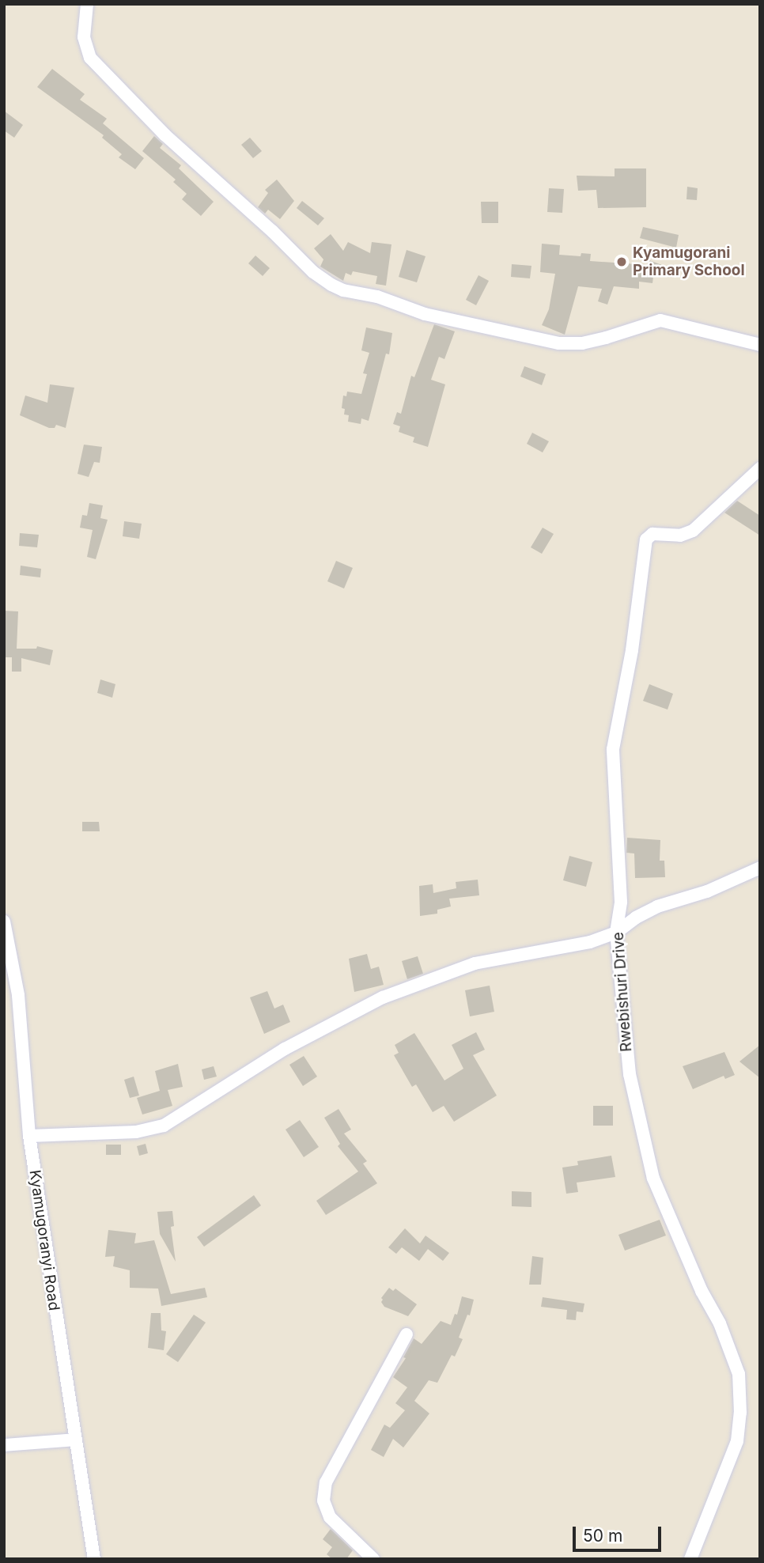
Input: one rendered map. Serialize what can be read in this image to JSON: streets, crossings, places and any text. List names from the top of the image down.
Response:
{
  "streets": {
    "street": ["Rwebishuri Drive", "Kyamugoranyi Road"]
  },
  "places": ["Kyamugorani Primary School"],
  "scale_bar": "50 m"
}
